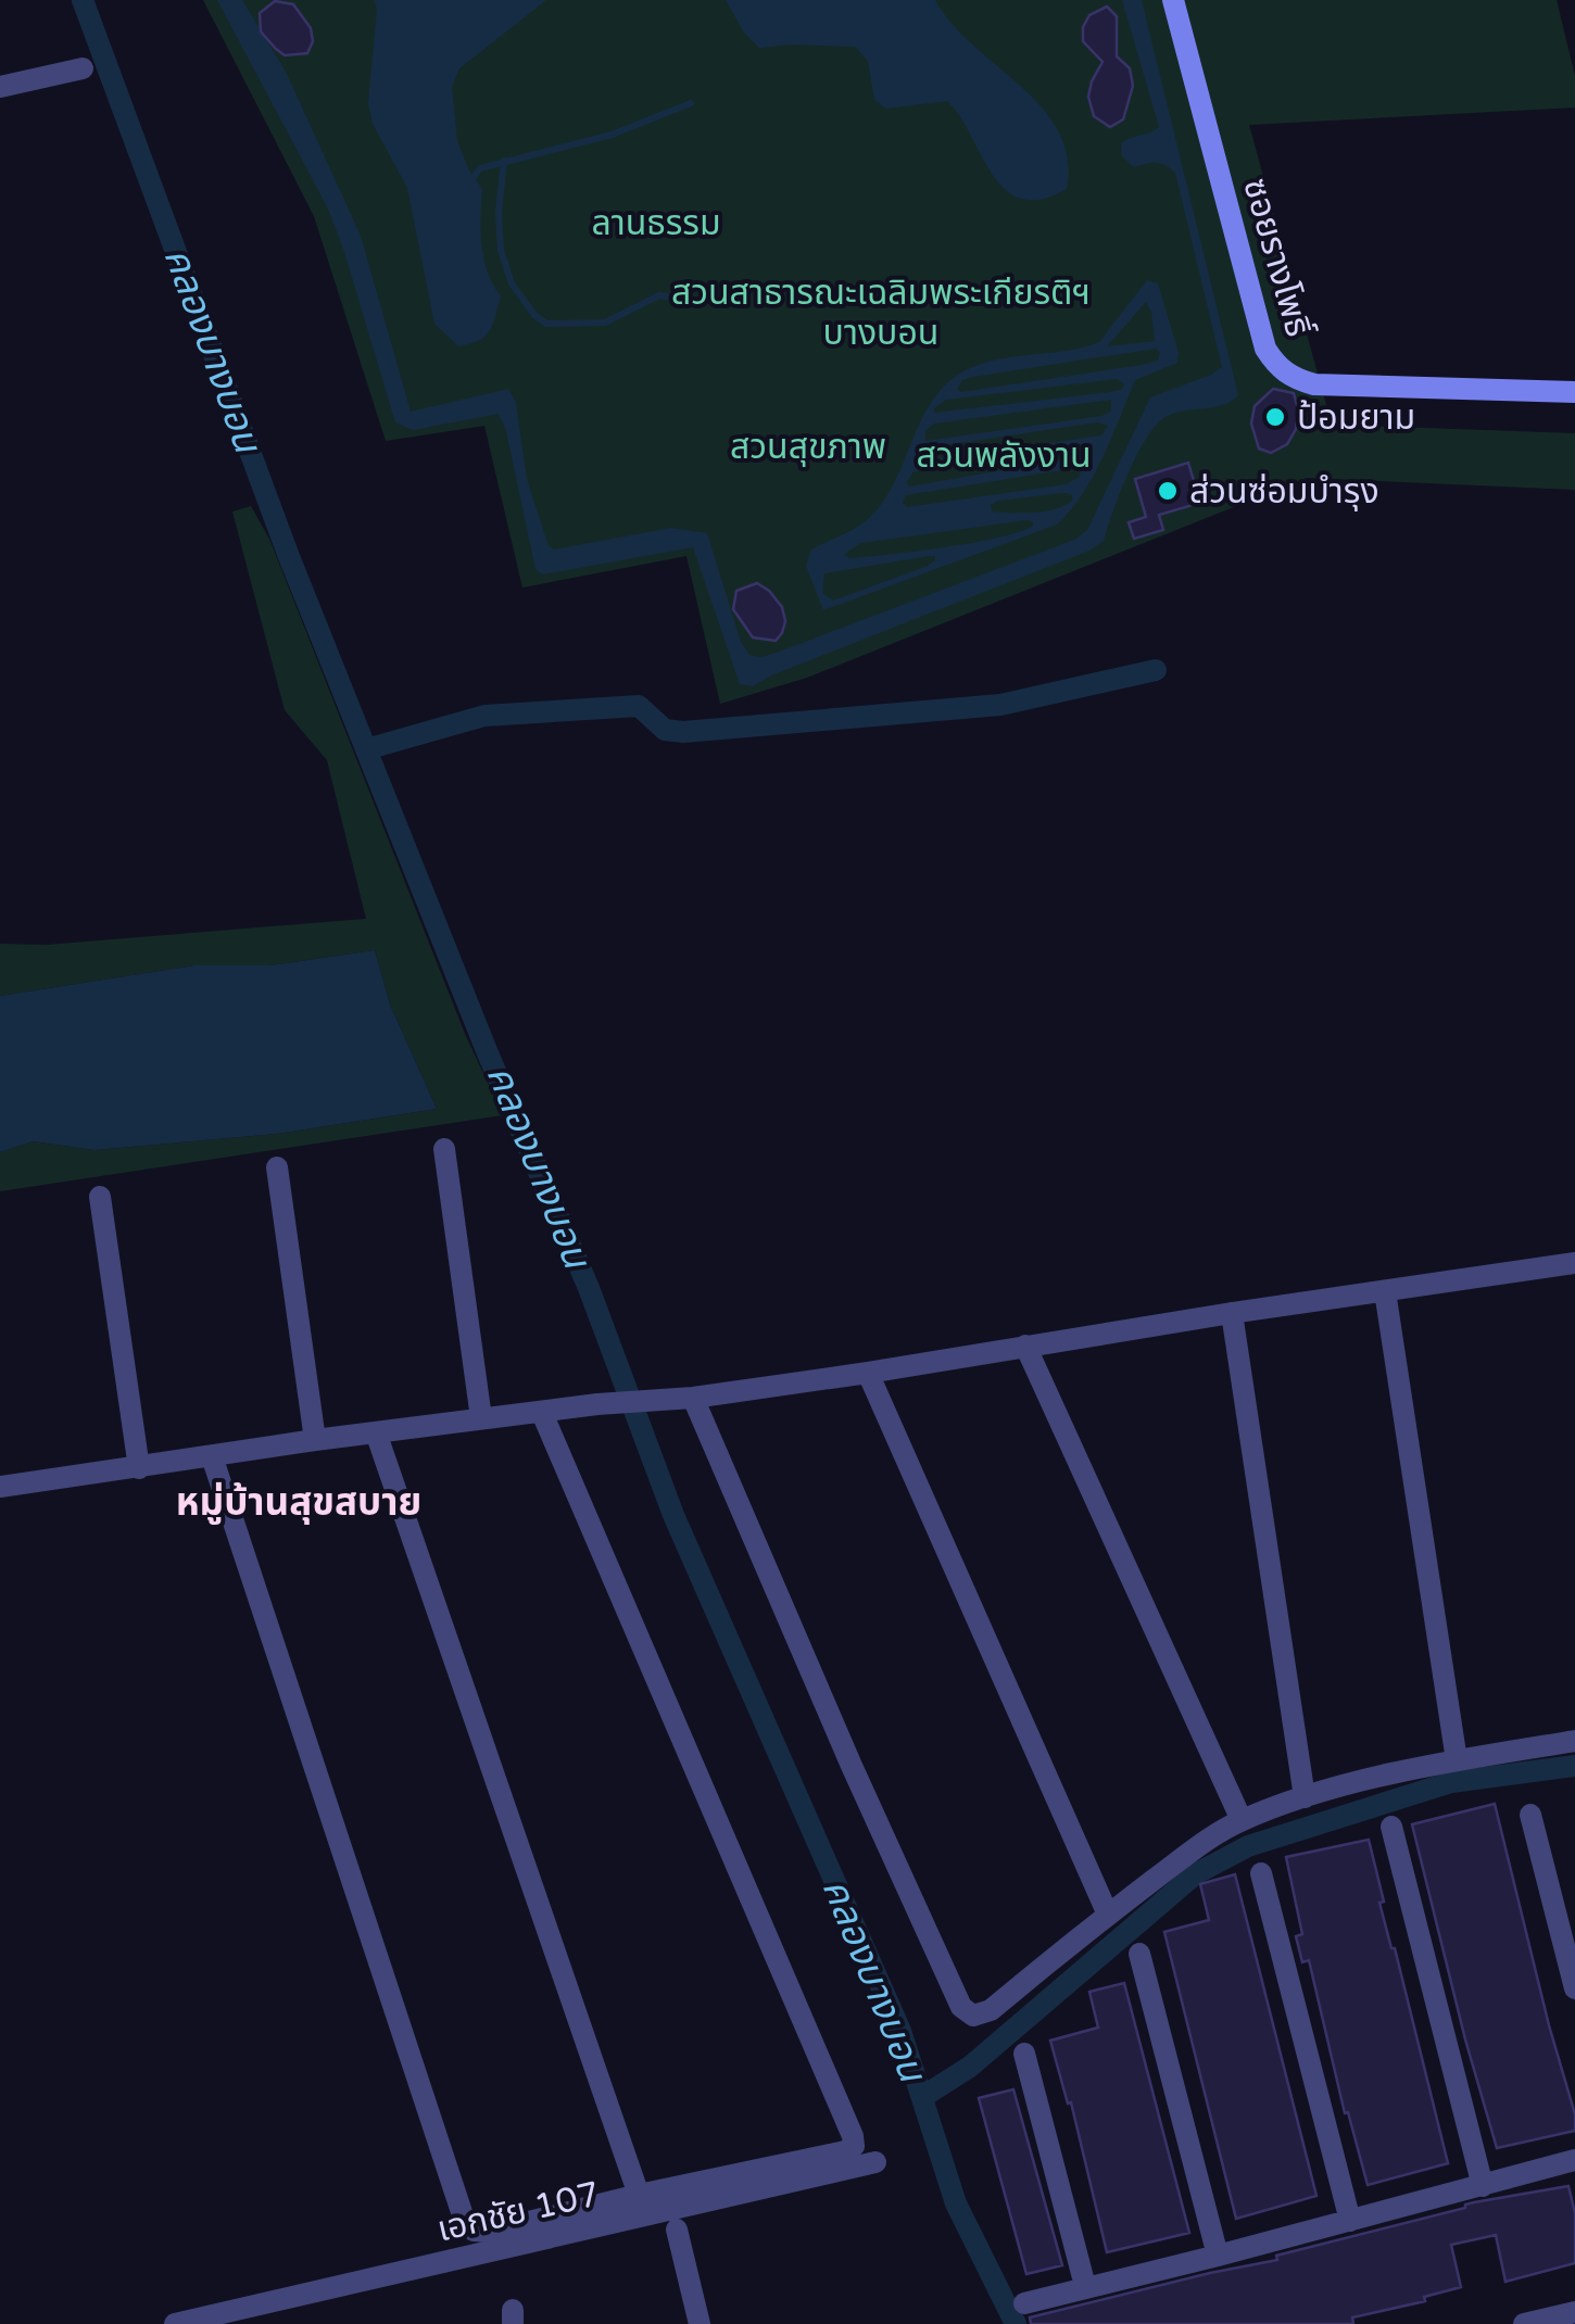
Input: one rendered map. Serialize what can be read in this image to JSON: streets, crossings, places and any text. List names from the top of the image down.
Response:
{
  "streets": {
    "street": ["ซอยรางโพธิ์", "เอกชัย 107"]
  },
  "districts": ["หมู่บ้านสุขสบาย"],
  "water": ["คลองบางบอน"],
  "parks": [
    "ลานธรรม",
    "สวนสาธารณะเฉลิมพระเกียรติฯ บางบอน",
    "สวนสุขภาพ",
    "สวนพลังงาน"
  ],
  "places": ["ป้อมยาม", "ส่วนซ่อมบำรุง"]
}
